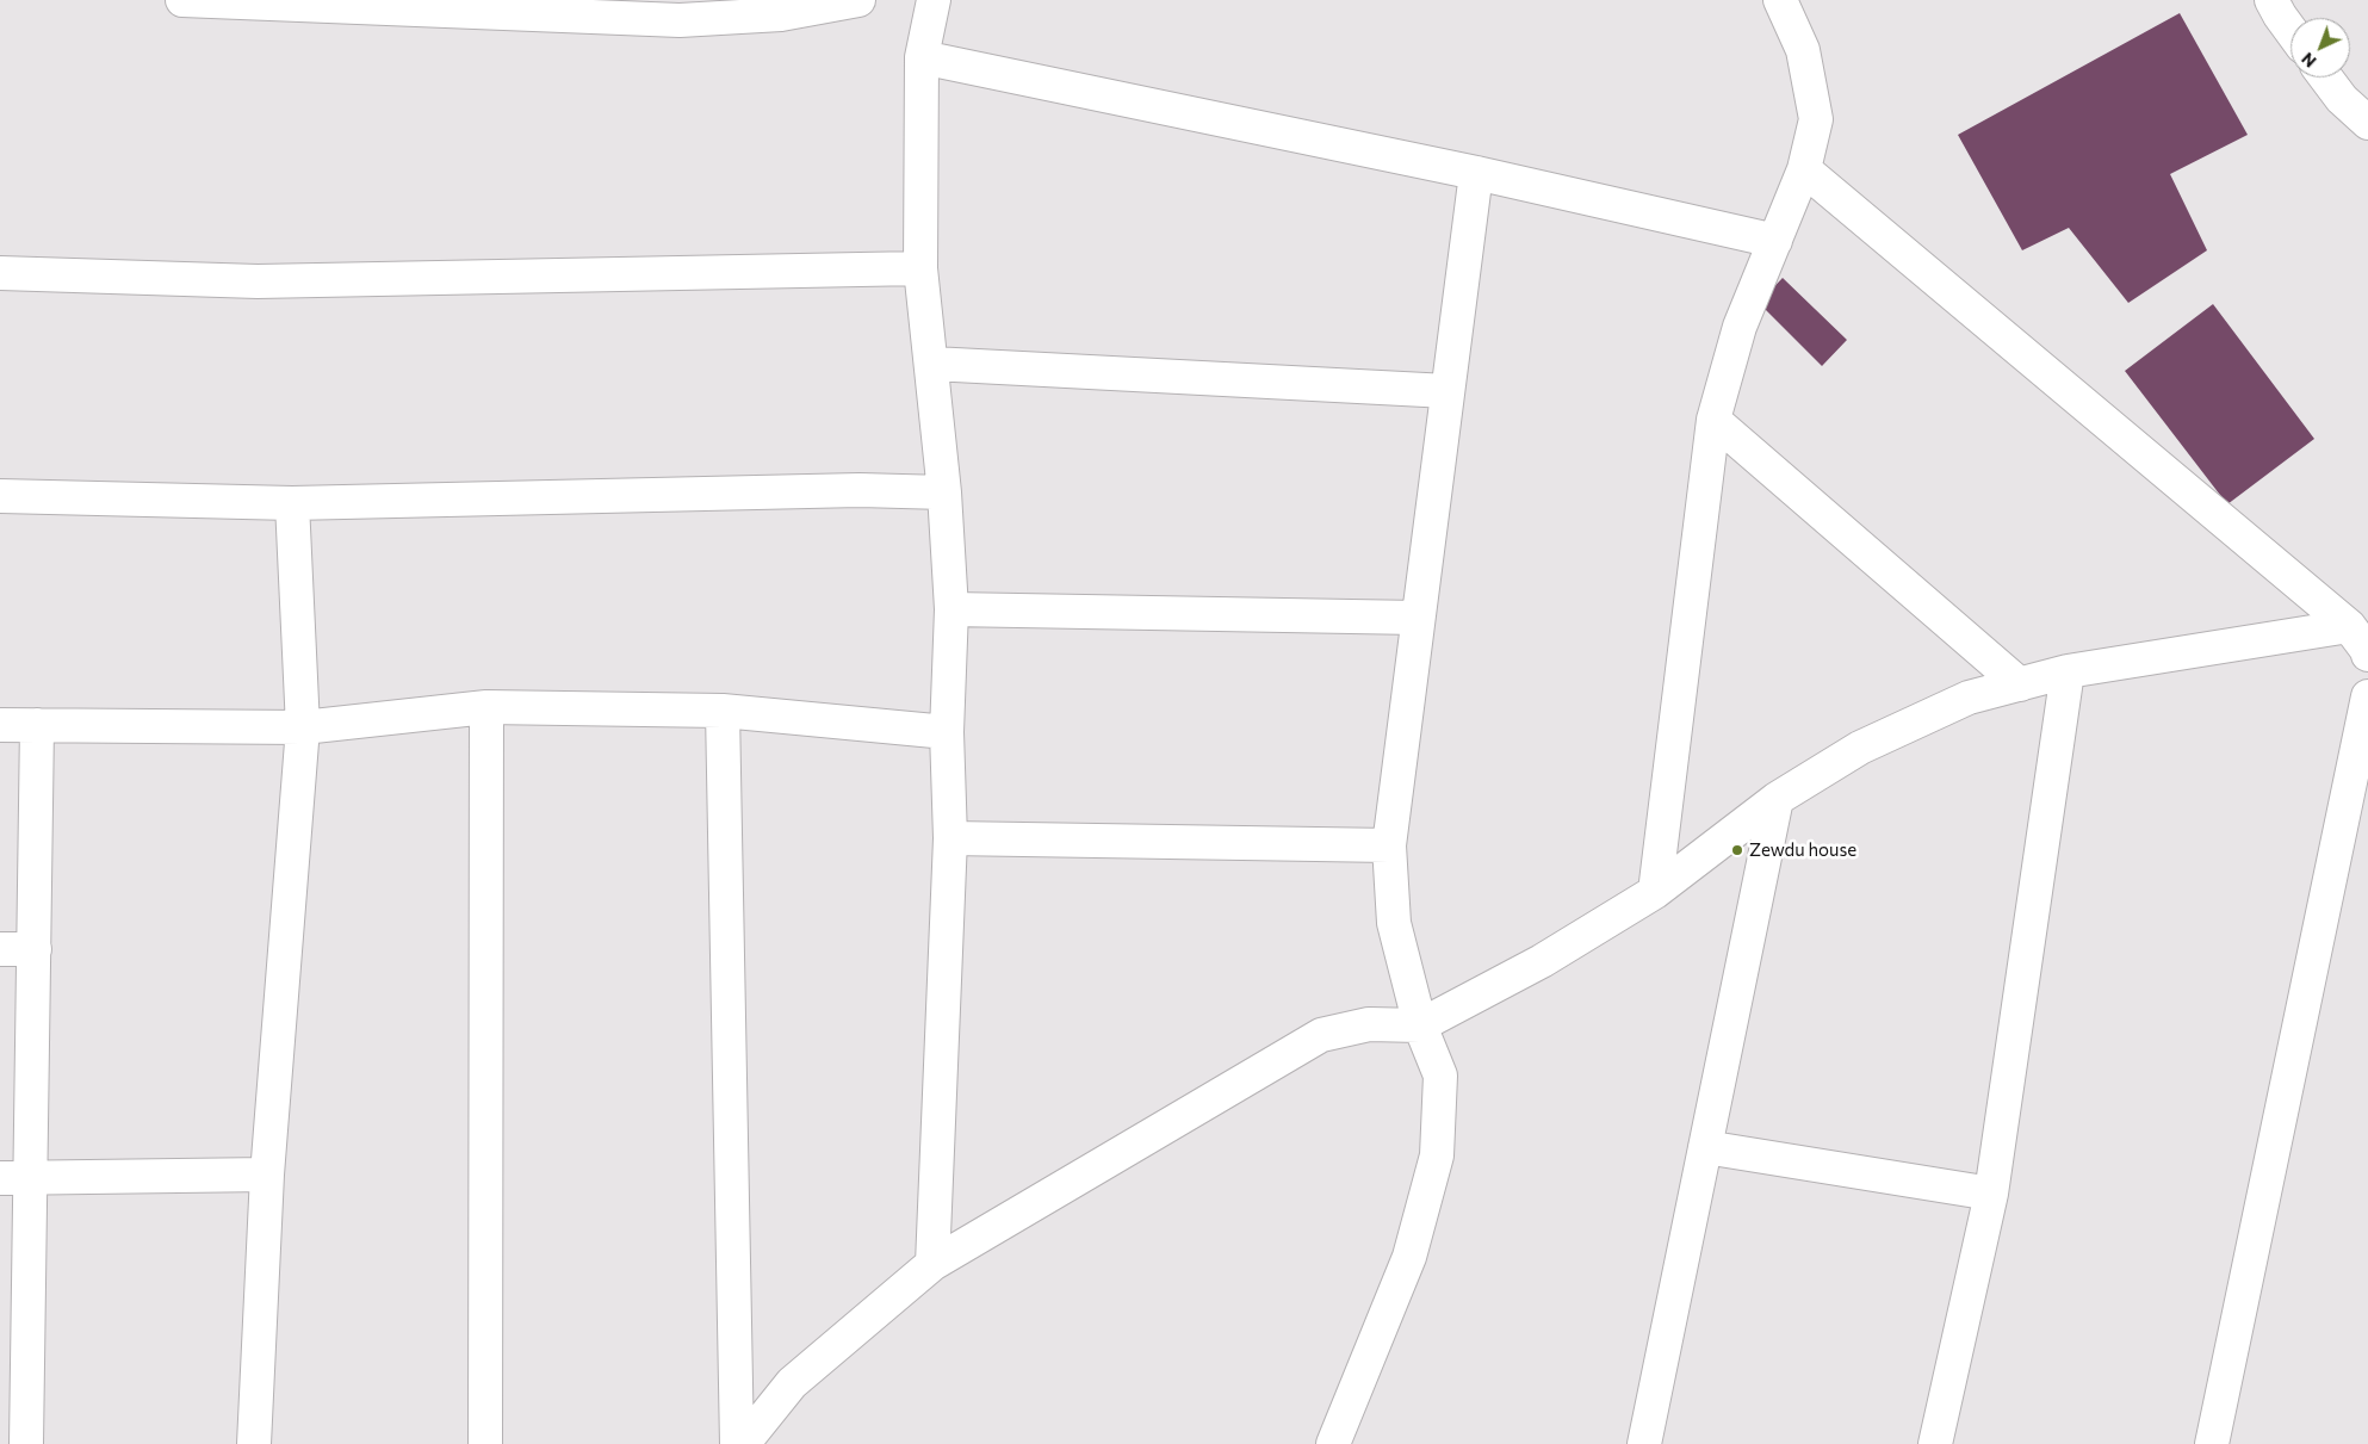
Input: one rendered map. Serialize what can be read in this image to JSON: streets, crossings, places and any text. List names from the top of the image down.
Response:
{
  "places": ["Zewdu house"],
  "north": "bottom left"
}
